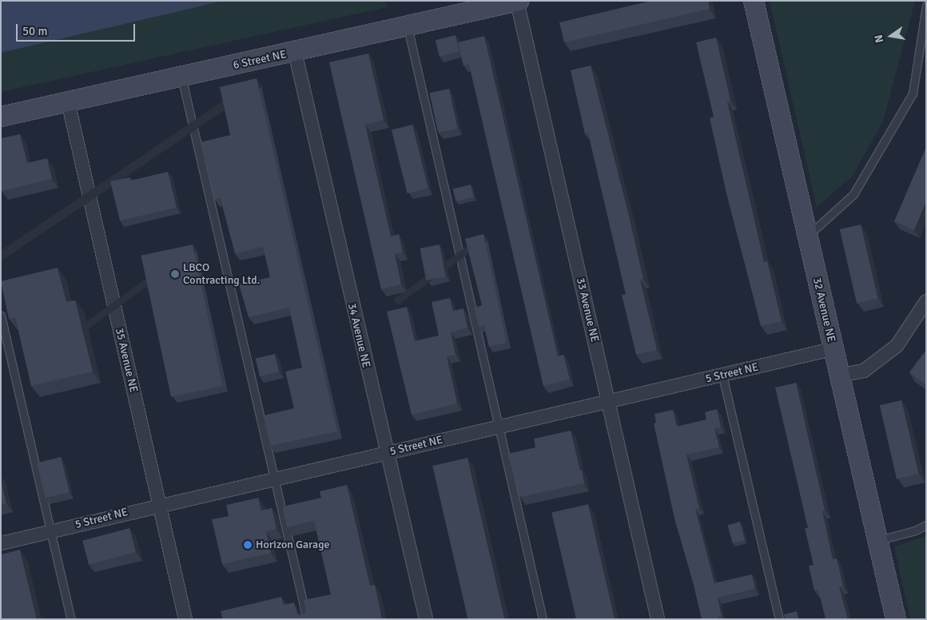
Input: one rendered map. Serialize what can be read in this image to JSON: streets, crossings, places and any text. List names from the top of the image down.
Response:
{
  "streets": {
    "street": [
      "6 Street NE",
      "33 Avenue NE",
      "32 Avenue NE",
      "34 Avenue NE",
      "35 Avenue NE",
      "5 Street NE"
    ]
  },
  "crossings": [
    ["6 Street NE", "33 Avenue NE"],
    ["6 Street NE", "34 Avenue NE"],
    ["6 Street NE", "35 Avenue NE"],
    ["33 Avenue NE", "5 Street NE"],
    ["32 Avenue NE", "5 Street NE"],
    ["34 Avenue NE", "5 Street NE"],
    ["35 Avenue NE", "5 Street NE"]
  ],
  "places": ["LBCO Contracting Ltd.", "Horizon Garage"],
  "scale_bar": "50 m",
  "north": "left"
}
